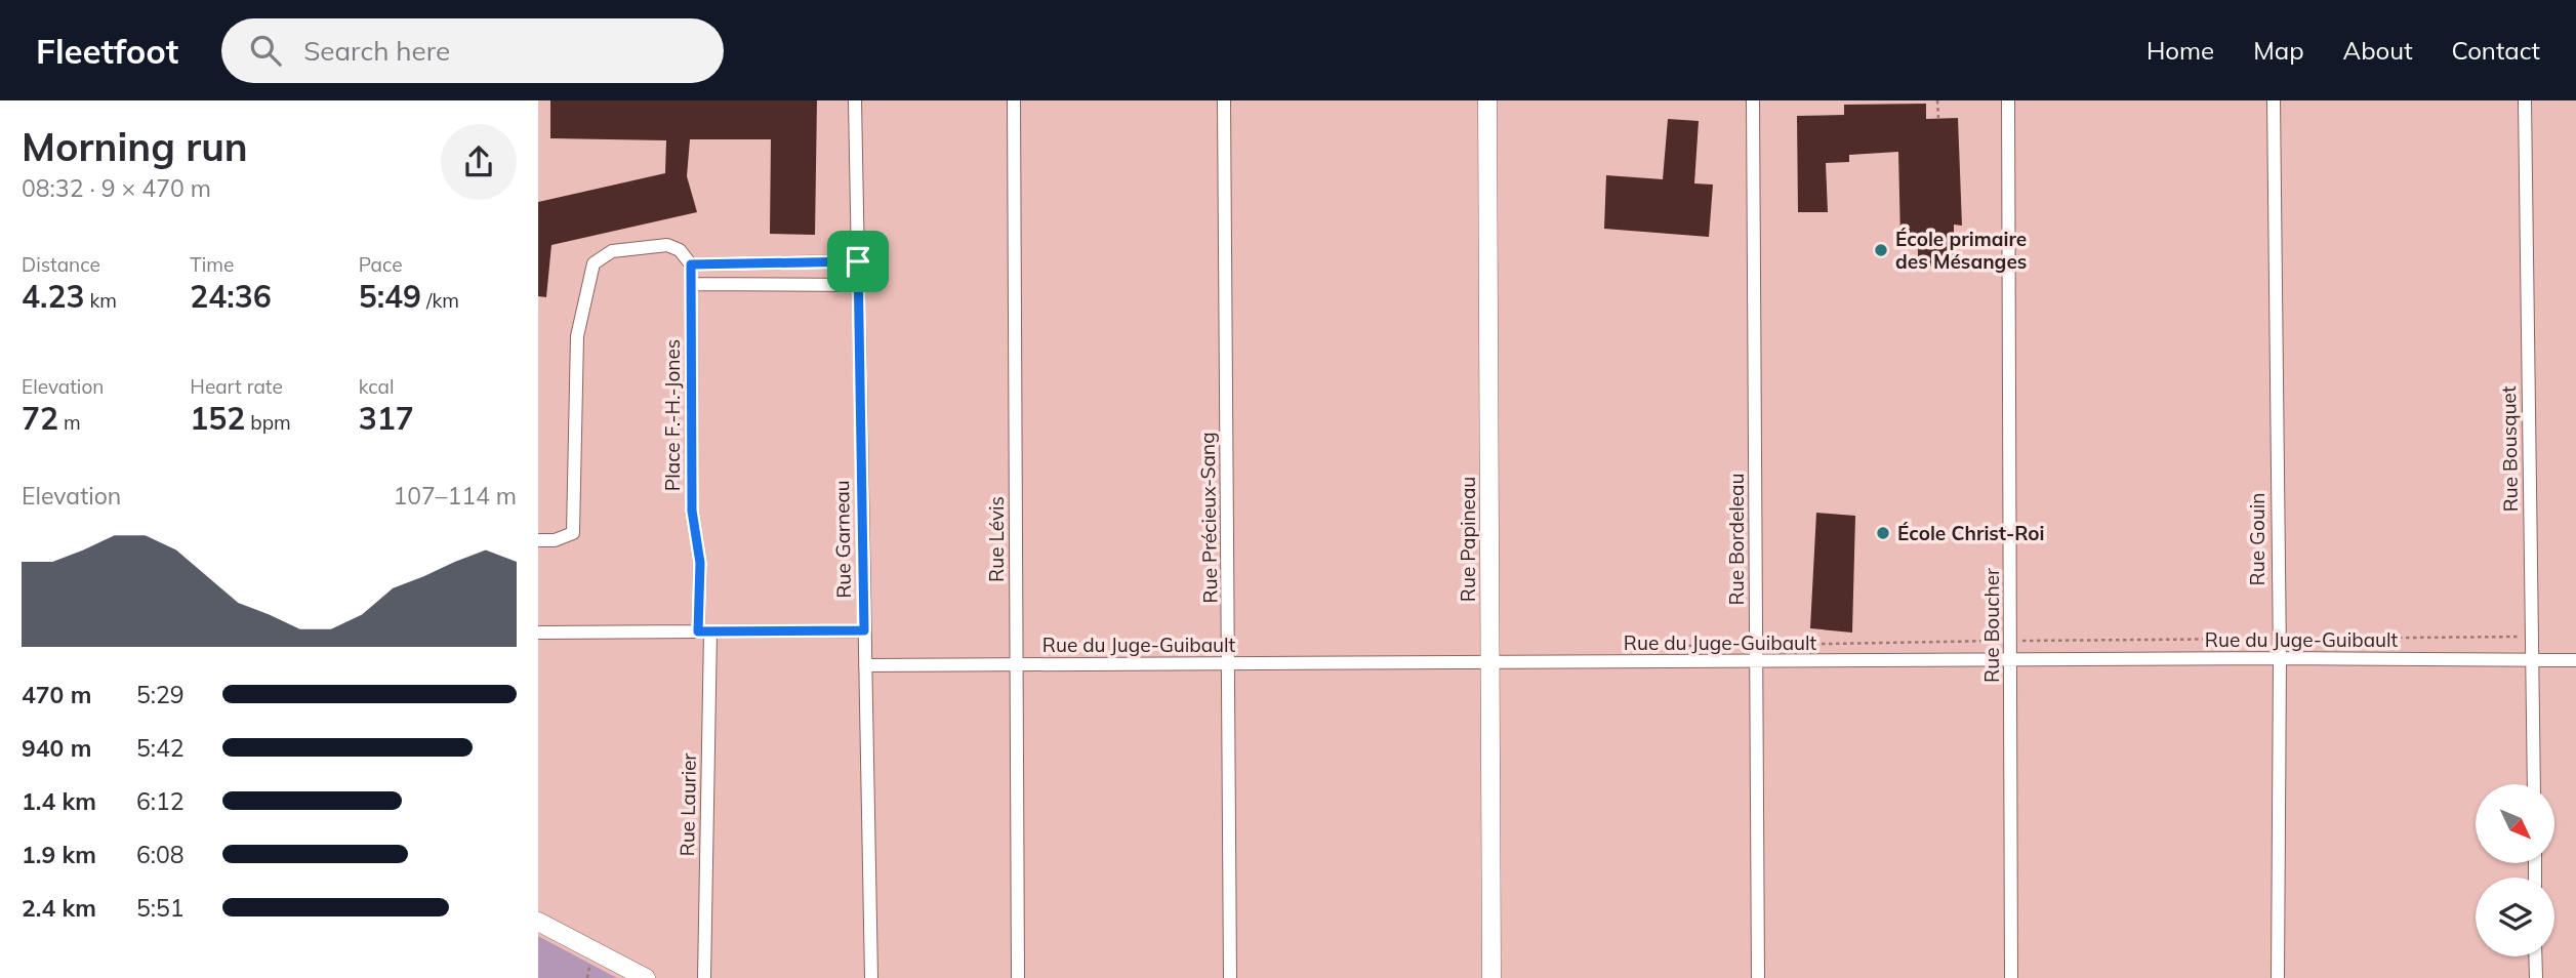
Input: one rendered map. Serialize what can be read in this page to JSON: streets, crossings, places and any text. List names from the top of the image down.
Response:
{
  "streets": {
    "street": [
      "Place F.-H.-Jones",
      "Rue Bousquet",
      "Rue Précieux-Sang",
      "Rue Garneau",
      "Rue Lévis",
      "Rue Papineau",
      "Rue Bordeleau",
      "Rue Gouin",
      "Rue Boucher",
      "Rue du Juge-Guibault",
      "Rue Laurier"
    ]
  },
  "crossings": [
    ["Place F.-H.-Jones", "Rue Laurier"],
    ["Rue Bousquet", "Rue du Juge-Guibault"],
    ["Rue Précieux-Sang", "Rue du Juge-Guibault"],
    ["Rue Garneau", "Rue du Juge-Guibault"],
    ["Rue Lévis", "Rue du Juge-Guibault"],
    ["Rue Papineau", "Rue du Juge-Guibault"],
    ["Rue Bordeleau", "Rue du Juge-Guibault"],
    ["Rue Gouin", "Rue du Juge-Guibault"],
    ["Rue Boucher", "Rue du Juge-Guibault"]
  ],
  "places": ["École primaire des Mésanges", "École Christ-Roi"],
  "north": "bottom right",
  "page": {
    "header": "Fleetfoot",
    "search": "Search here",
    "nav": [
      "Home",
      "Map",
      "About",
      "Contact"
    ],
    "heading": ["Morning run", "08:32 · 9 × 470 m"],
    "stats": [
      ["Distance", "4.23 km"],
      ["Time", "24:36"],
      ["Pace", "5:49 /km"],
      ["Elevation", "72 m"],
      ["Heart rate", "152 bpm"],
      ["kcal", "317"]
    ],
    "chart": ["Elevation", "107–114 m"],
    "list": [
      {
        "name": "470 m",
        "note": "5:29"
      },
      {
        "name": "940 m",
        "note": "5:42"
      },
      {
        "name": "1.4 km",
        "note": "6:12"
      },
      {
        "name": "1.9 km",
        "note": "6:08"
      },
      {
        "name": "2.4 km",
        "note": "5:51"
      }
    ]
  }
}
